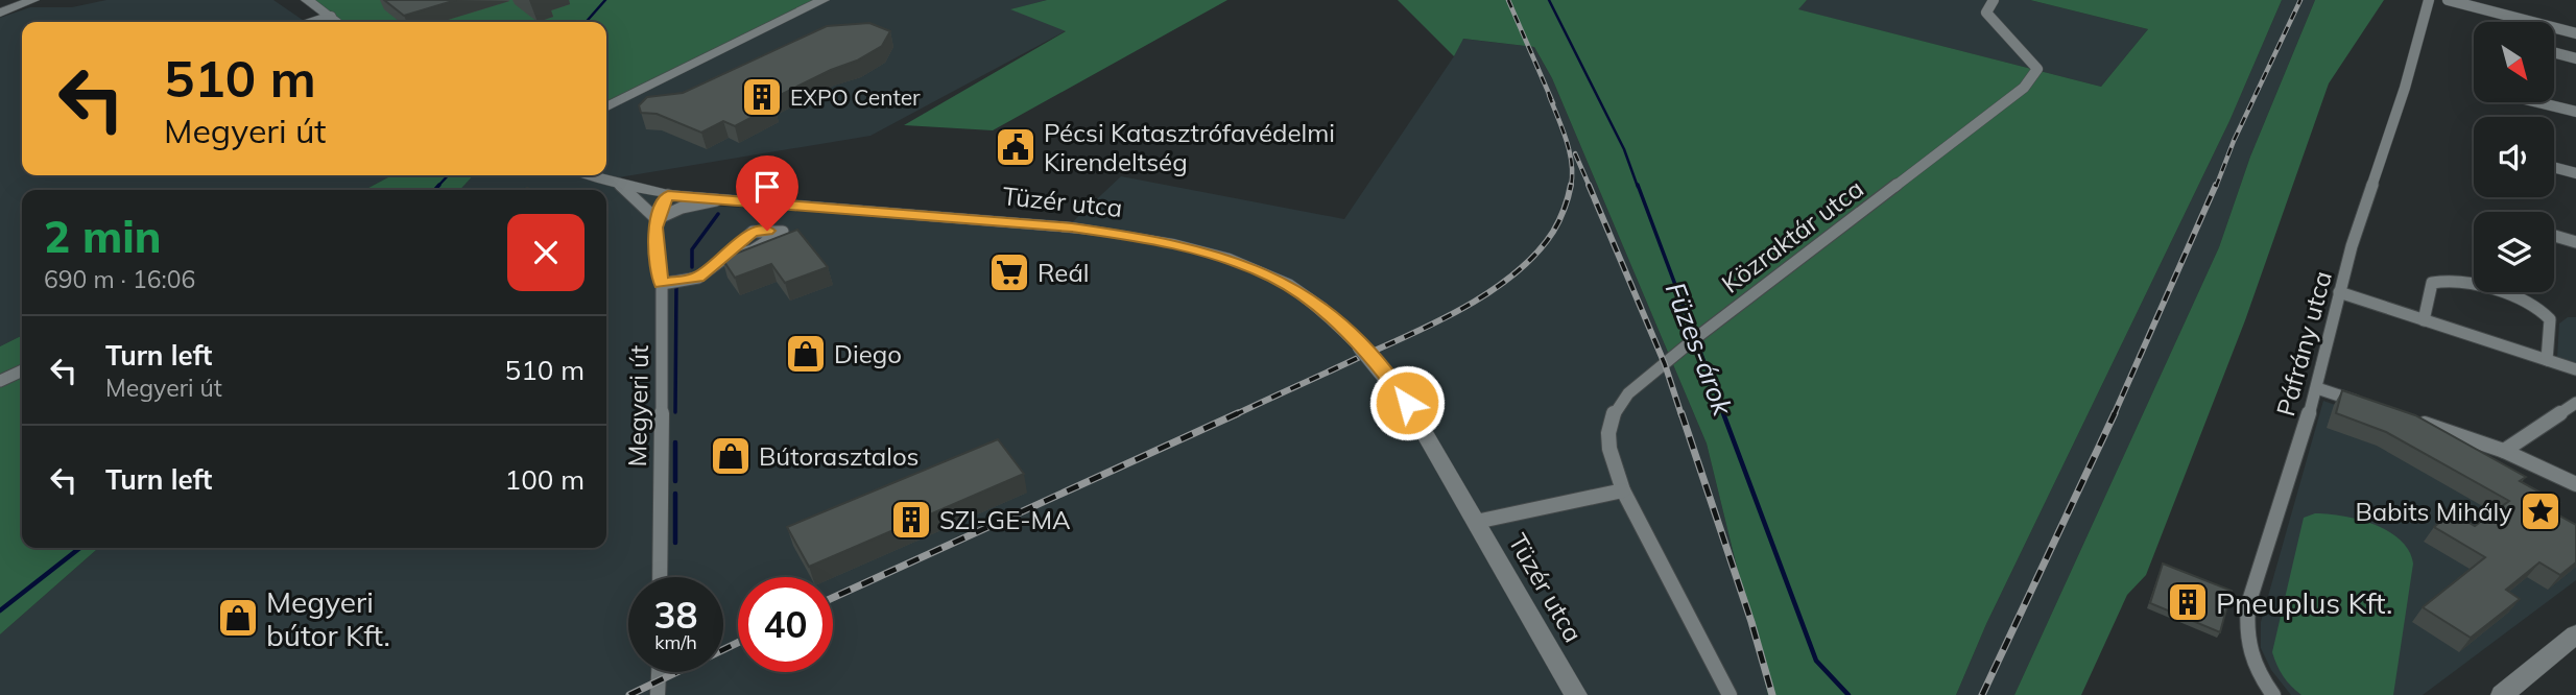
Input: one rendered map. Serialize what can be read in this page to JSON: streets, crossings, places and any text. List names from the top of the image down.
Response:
{
  "streets": {
    "street": [
      "Tüzér utca",
      "Közraktár utca",
      "Páfrány utca",
      "Megyeri út"
    ]
  },
  "crossings": [
    ["Tüzér utca", "Megyeri út"]
  ],
  "water": ["Füzes-árok"],
  "places": {
    "building": ["EXPO Center", "SZI-GE-MA", "Pneuplus Kft."],
    "public building": ["Pécsi Katasztrófavédelmi Kirendeltség"],
    "supermarket": ["Reál"],
    "shop": ["Diego", "Bútorasztalos", "Megyeri bútor Kft."],
    "place": ["Babits Mihály"]
  },
  "north": "bottom right",
  "page": {
    "turn": ["510 m", "Megyeri út"],
    "heading": ["2 min", "690 m · 16:06"],
    "list": [
      {
        "name": "Turn left",
        "note": "Megyeri út",
        "value": "510 m"
      },
      {
        "name": "Turn left",
        "value": "100 m"
      }
    ],
    "speed": "38 km/h",
    "limit": "40"
  }
}
